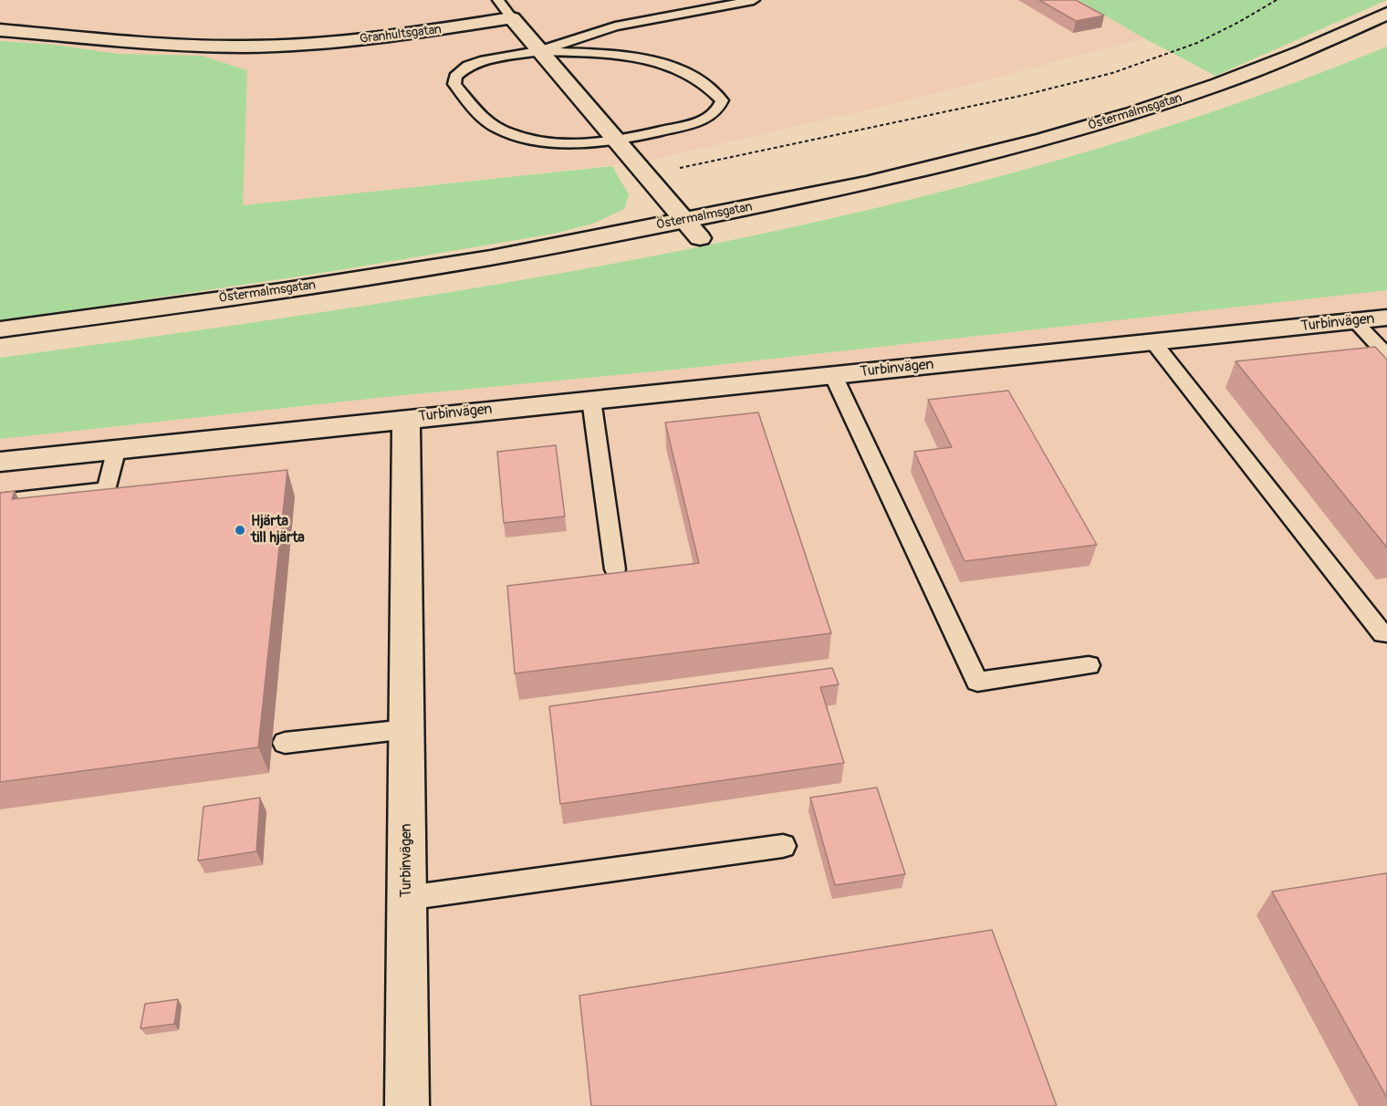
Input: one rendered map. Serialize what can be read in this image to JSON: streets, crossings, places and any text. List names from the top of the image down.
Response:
{
  "streets": {
    "main road": ["Granhultsgatan", "Östermalmsgatan", "Turbinvägen"]
  },
  "places": ["Hjärta till hjärta"]
}
